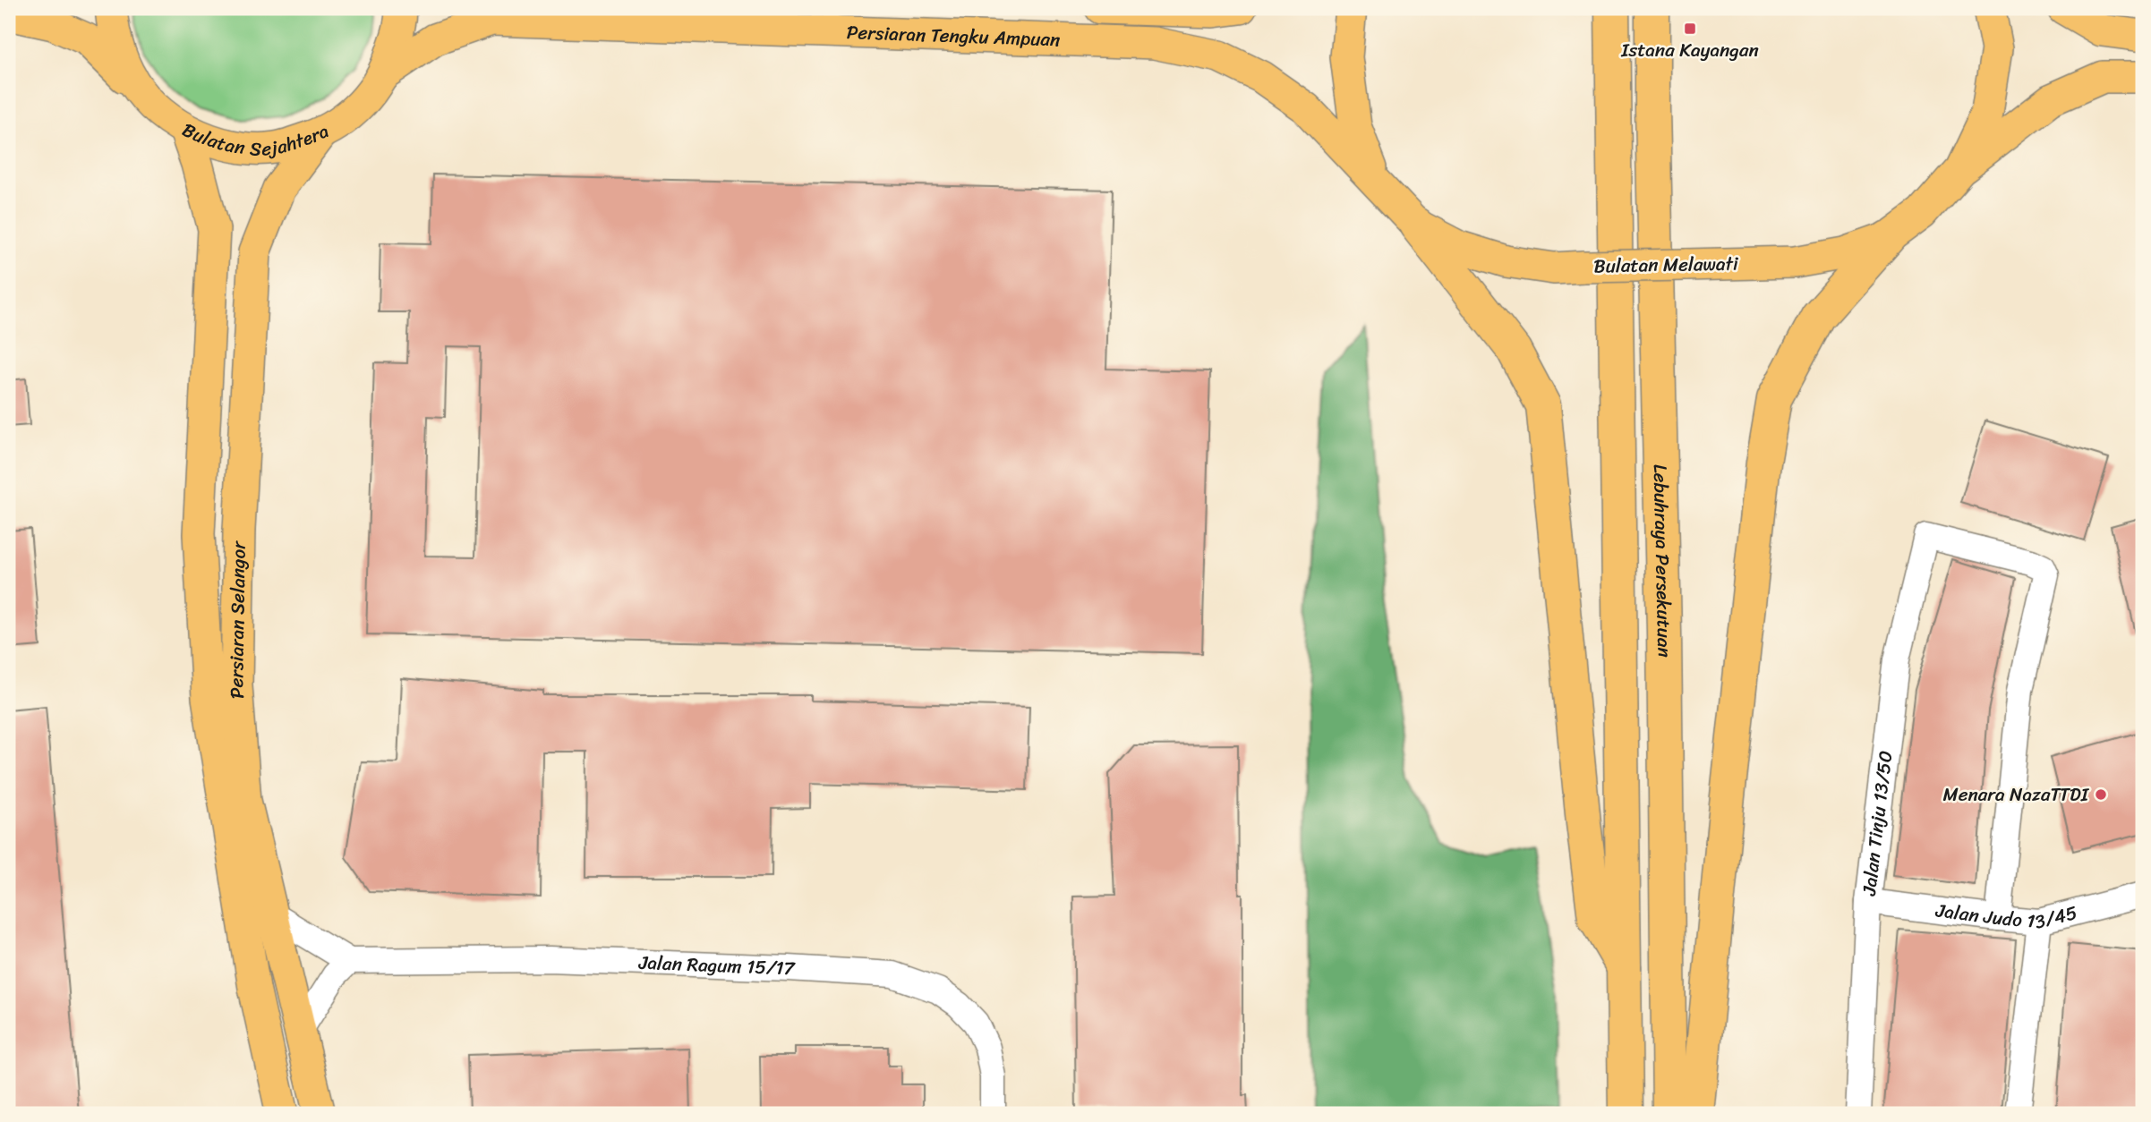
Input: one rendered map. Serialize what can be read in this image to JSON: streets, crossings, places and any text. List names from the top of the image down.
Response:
{
  "streets": {
    "highway": ["Lebuhraya Persekutuan"],
    "main road": [
      "Persiaran Tengku Ampuan",
      "Bulatan Sejahtera",
      "Bulatan Melawati",
      "Persiaran Selangor"
    ],
    "street": ["Jalan Tinju 13/50", "Jalan Judo 13/45", "Jalan Ragum 15/17"]
  },
  "crossings": [
    ["Persiaran Tengku Ampuan", "Bulatan Sejahtera"],
    ["Persiaran Tengku Ampuan", "Bulatan Melawati"],
    ["Bulatan Sejahtera", "Persiaran Selangor"],
    ["Jalan Tinju 13/50", "Jalan Judo 13/45"]
  ],
  "places": {
    "transit": ["Istana Kayangan"],
    "other": ["Menara NazaTTDI"]
  }
}
